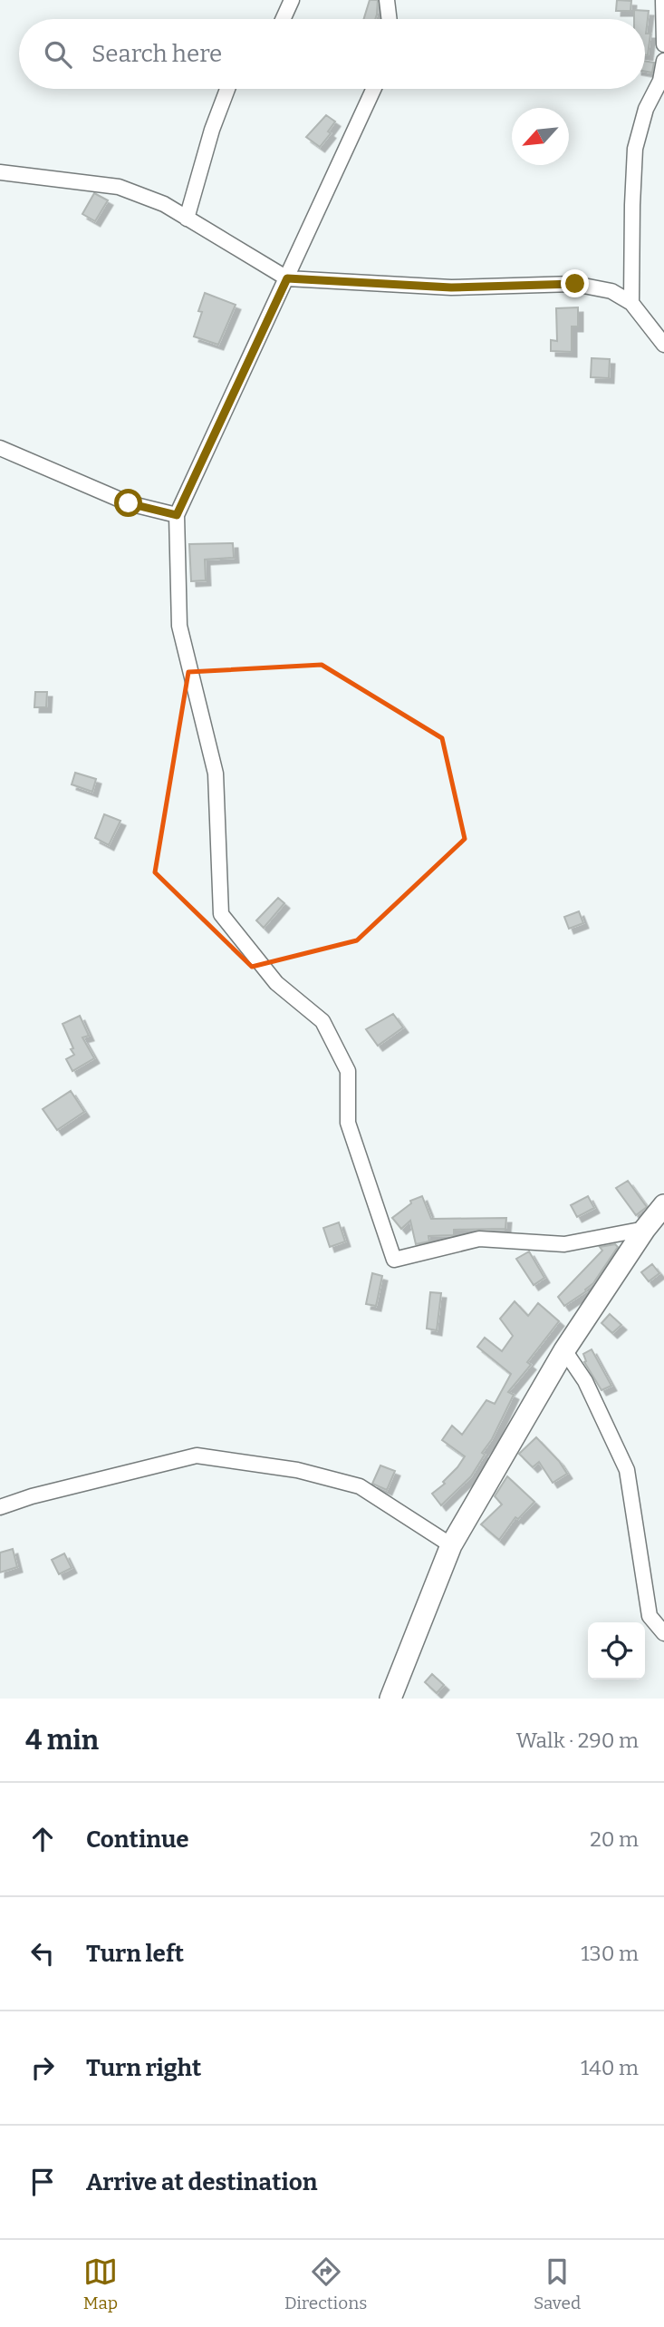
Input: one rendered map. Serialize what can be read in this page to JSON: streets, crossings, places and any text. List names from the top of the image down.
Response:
{
  "north": "bottom left",
  "page": {
    "search": "Search here",
    "heading": ["4 min", "Walk · 290 m"],
    "list": [
      ["Continue", "20 m"],
      ["Turn left", "130 m"],
      ["Turn right", "140 m"],
      "Arrive at destination"
    ],
    "nav": ["Map", "Directions", "Saved"]
  }
}
